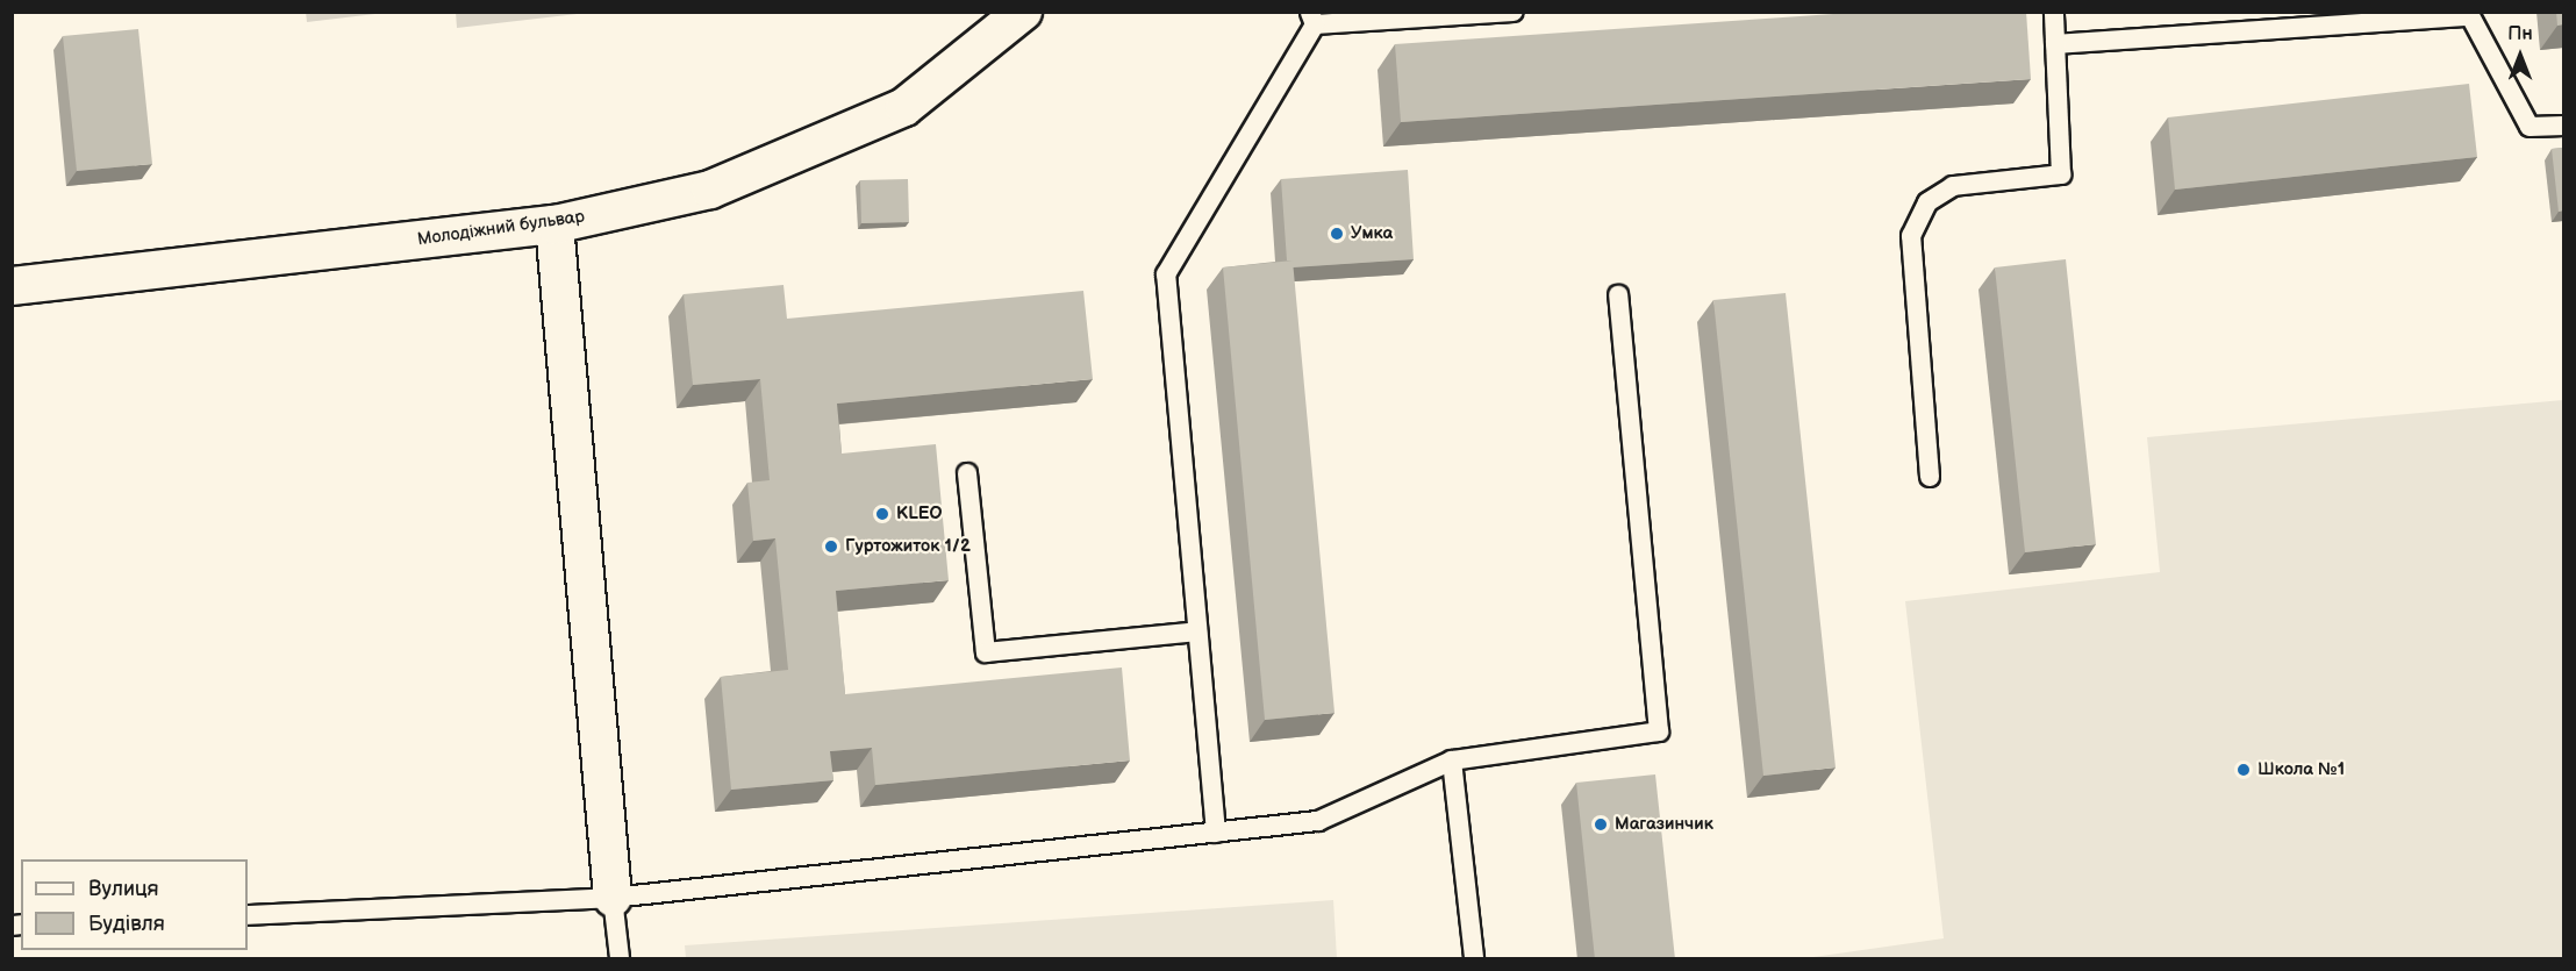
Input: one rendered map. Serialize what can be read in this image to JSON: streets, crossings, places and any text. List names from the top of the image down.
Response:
{
  "streets": {
    "street": ["Молодіжний бульвар"]
  },
  "places": [
    "Умка",
    "KLEO",
    "Гуртожиток 1/2",
    "Школа №1",
    "Магазинчик"
  ],
  "legend": ["Вулиця", "Будівля"],
  "north": "top"
}
